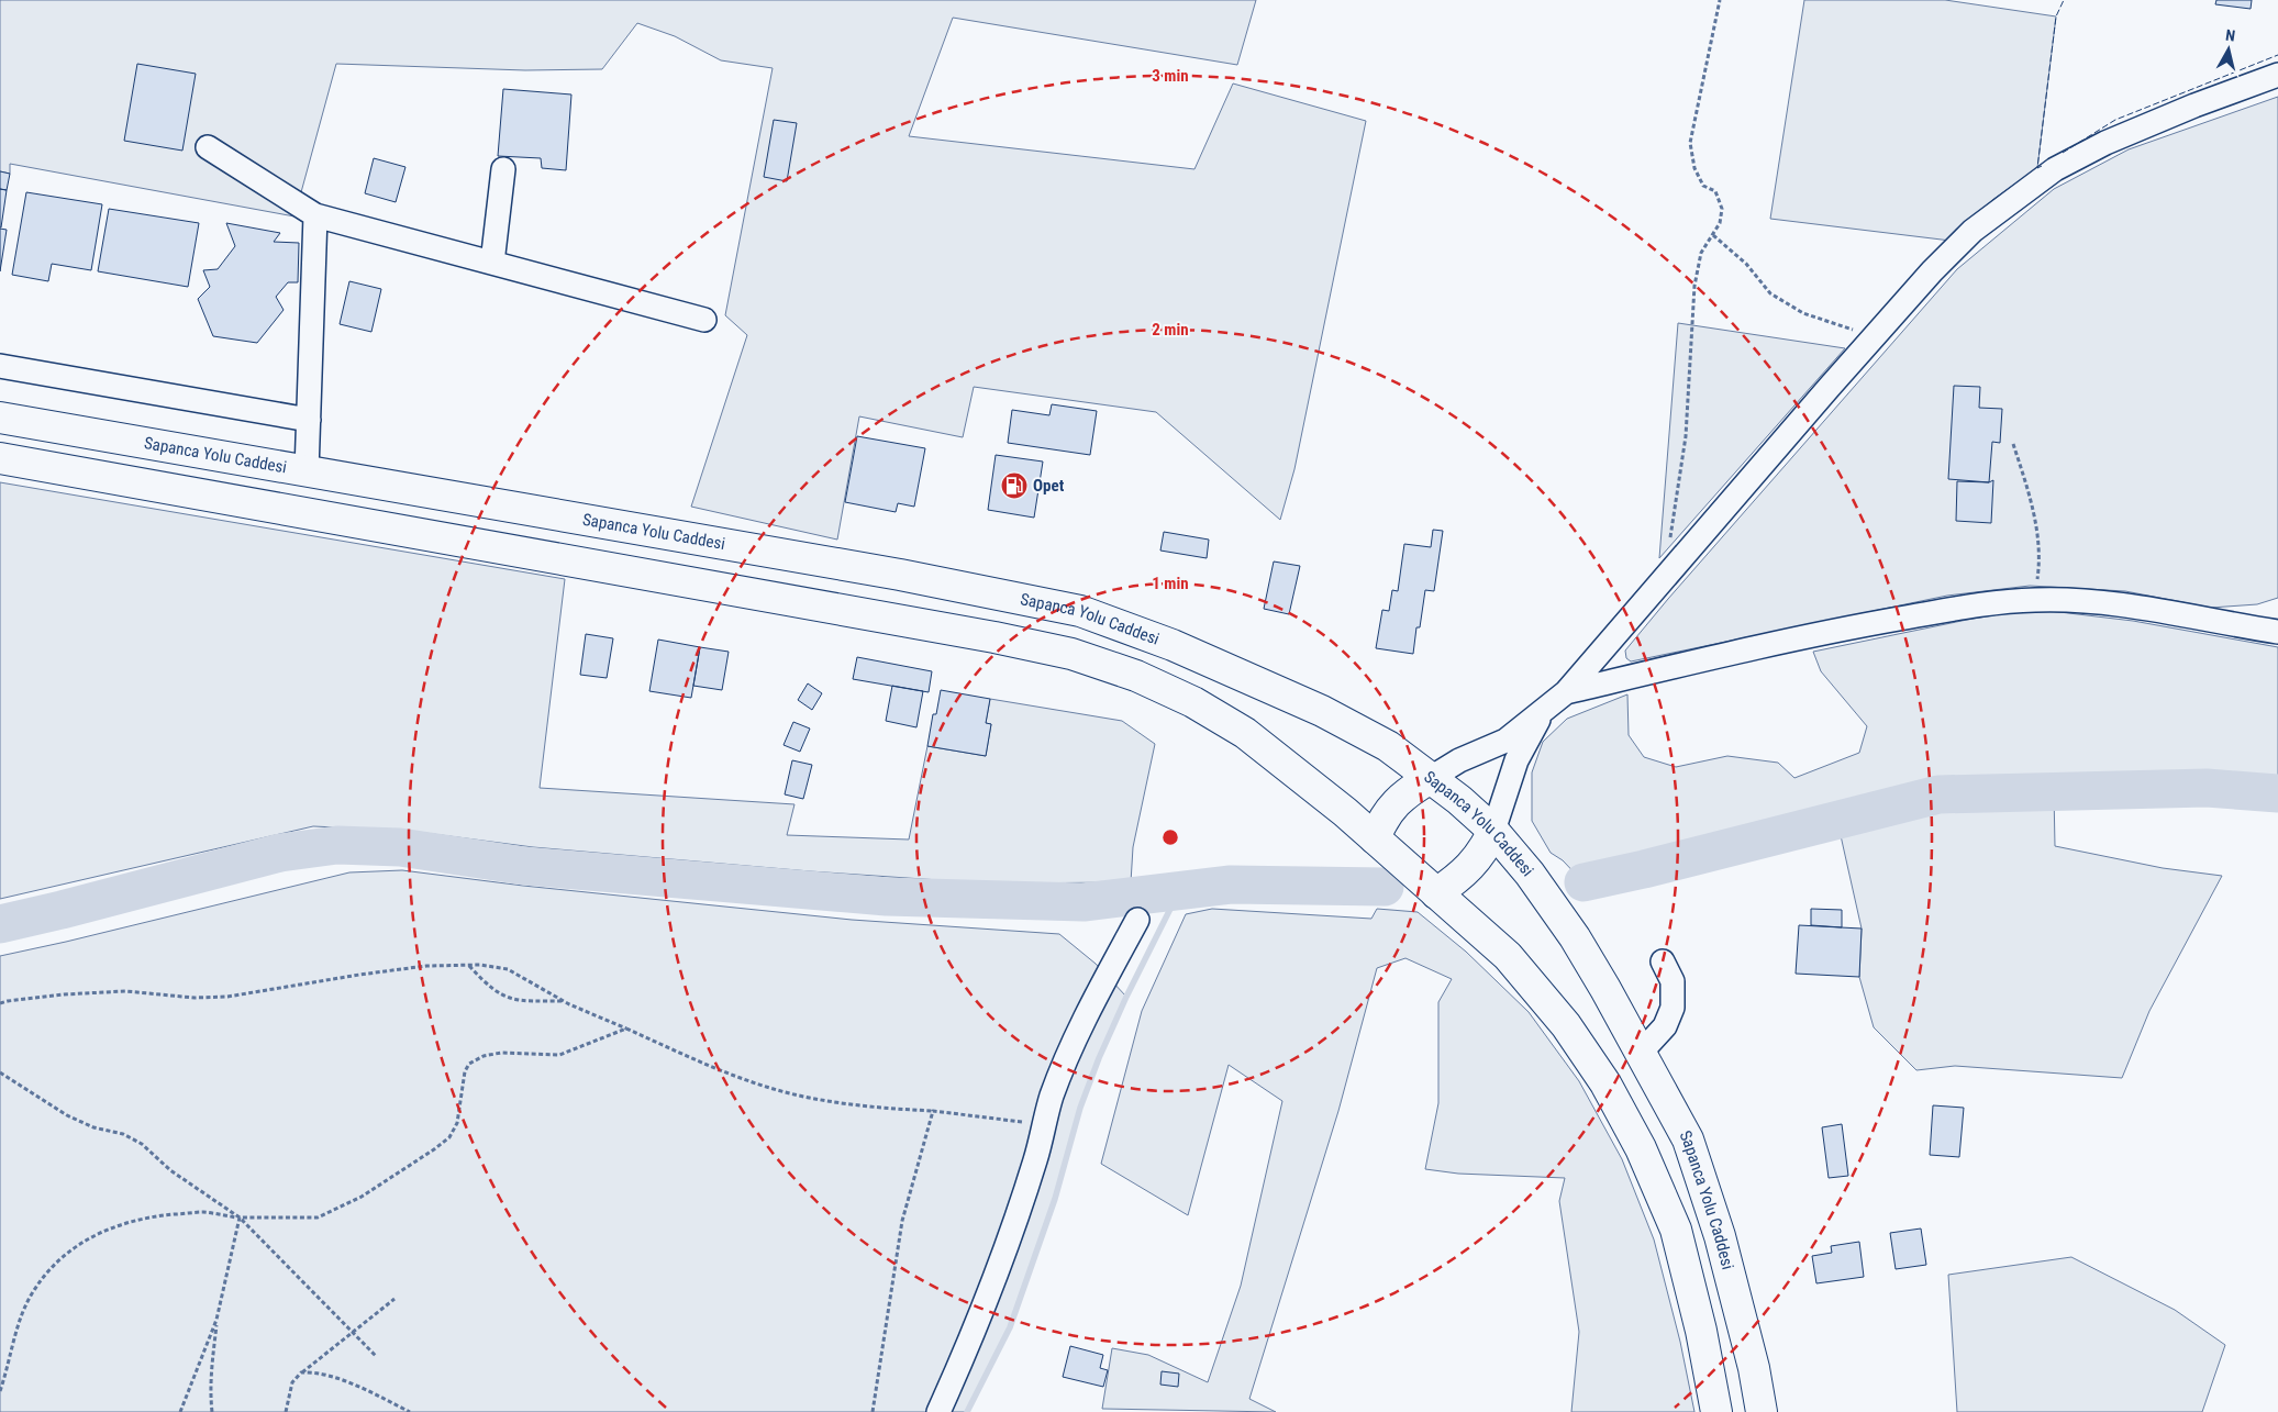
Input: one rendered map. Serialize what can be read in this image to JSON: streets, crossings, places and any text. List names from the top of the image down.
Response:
{
  "streets": {
    "highway": ["Sapanca Yolu Caddesi"]
  },
  "places": {
    "fuel station": ["Opet"]
  },
  "north": "top",
  "rings": ["3 min", "2 min", "1 min"]
}
